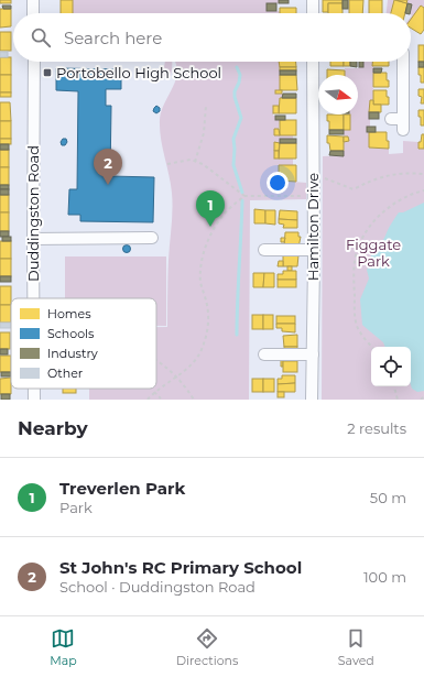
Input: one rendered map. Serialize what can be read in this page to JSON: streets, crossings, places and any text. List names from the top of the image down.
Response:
{
  "streets": {
    "street": ["Duddingston Road", "Hamilton Drive"]
  },
  "parks": ["Figgate Park"],
  "places": {
    "transit": ["Portobello High School"]
  },
  "legend": [
    "Homes",
    "Schools",
    "Industry",
    "Other"
  ],
  "north": "right",
  "page": {
    "search": "Search here",
    "pins": ["2", "1"],
    "heading": ["Nearby", "2 results"],
    "list": [
      {
        "mark": "1",
        "name": "Treverlen Park",
        "note": "Park",
        "value": "50 m"
      },
      {
        "mark": "2",
        "name": "St John's RC Primary School",
        "note": "School · Duddingston Road",
        "value": "100 m"
      }
    ],
    "nav": ["Map", "Directions", "Saved"]
  }
}
